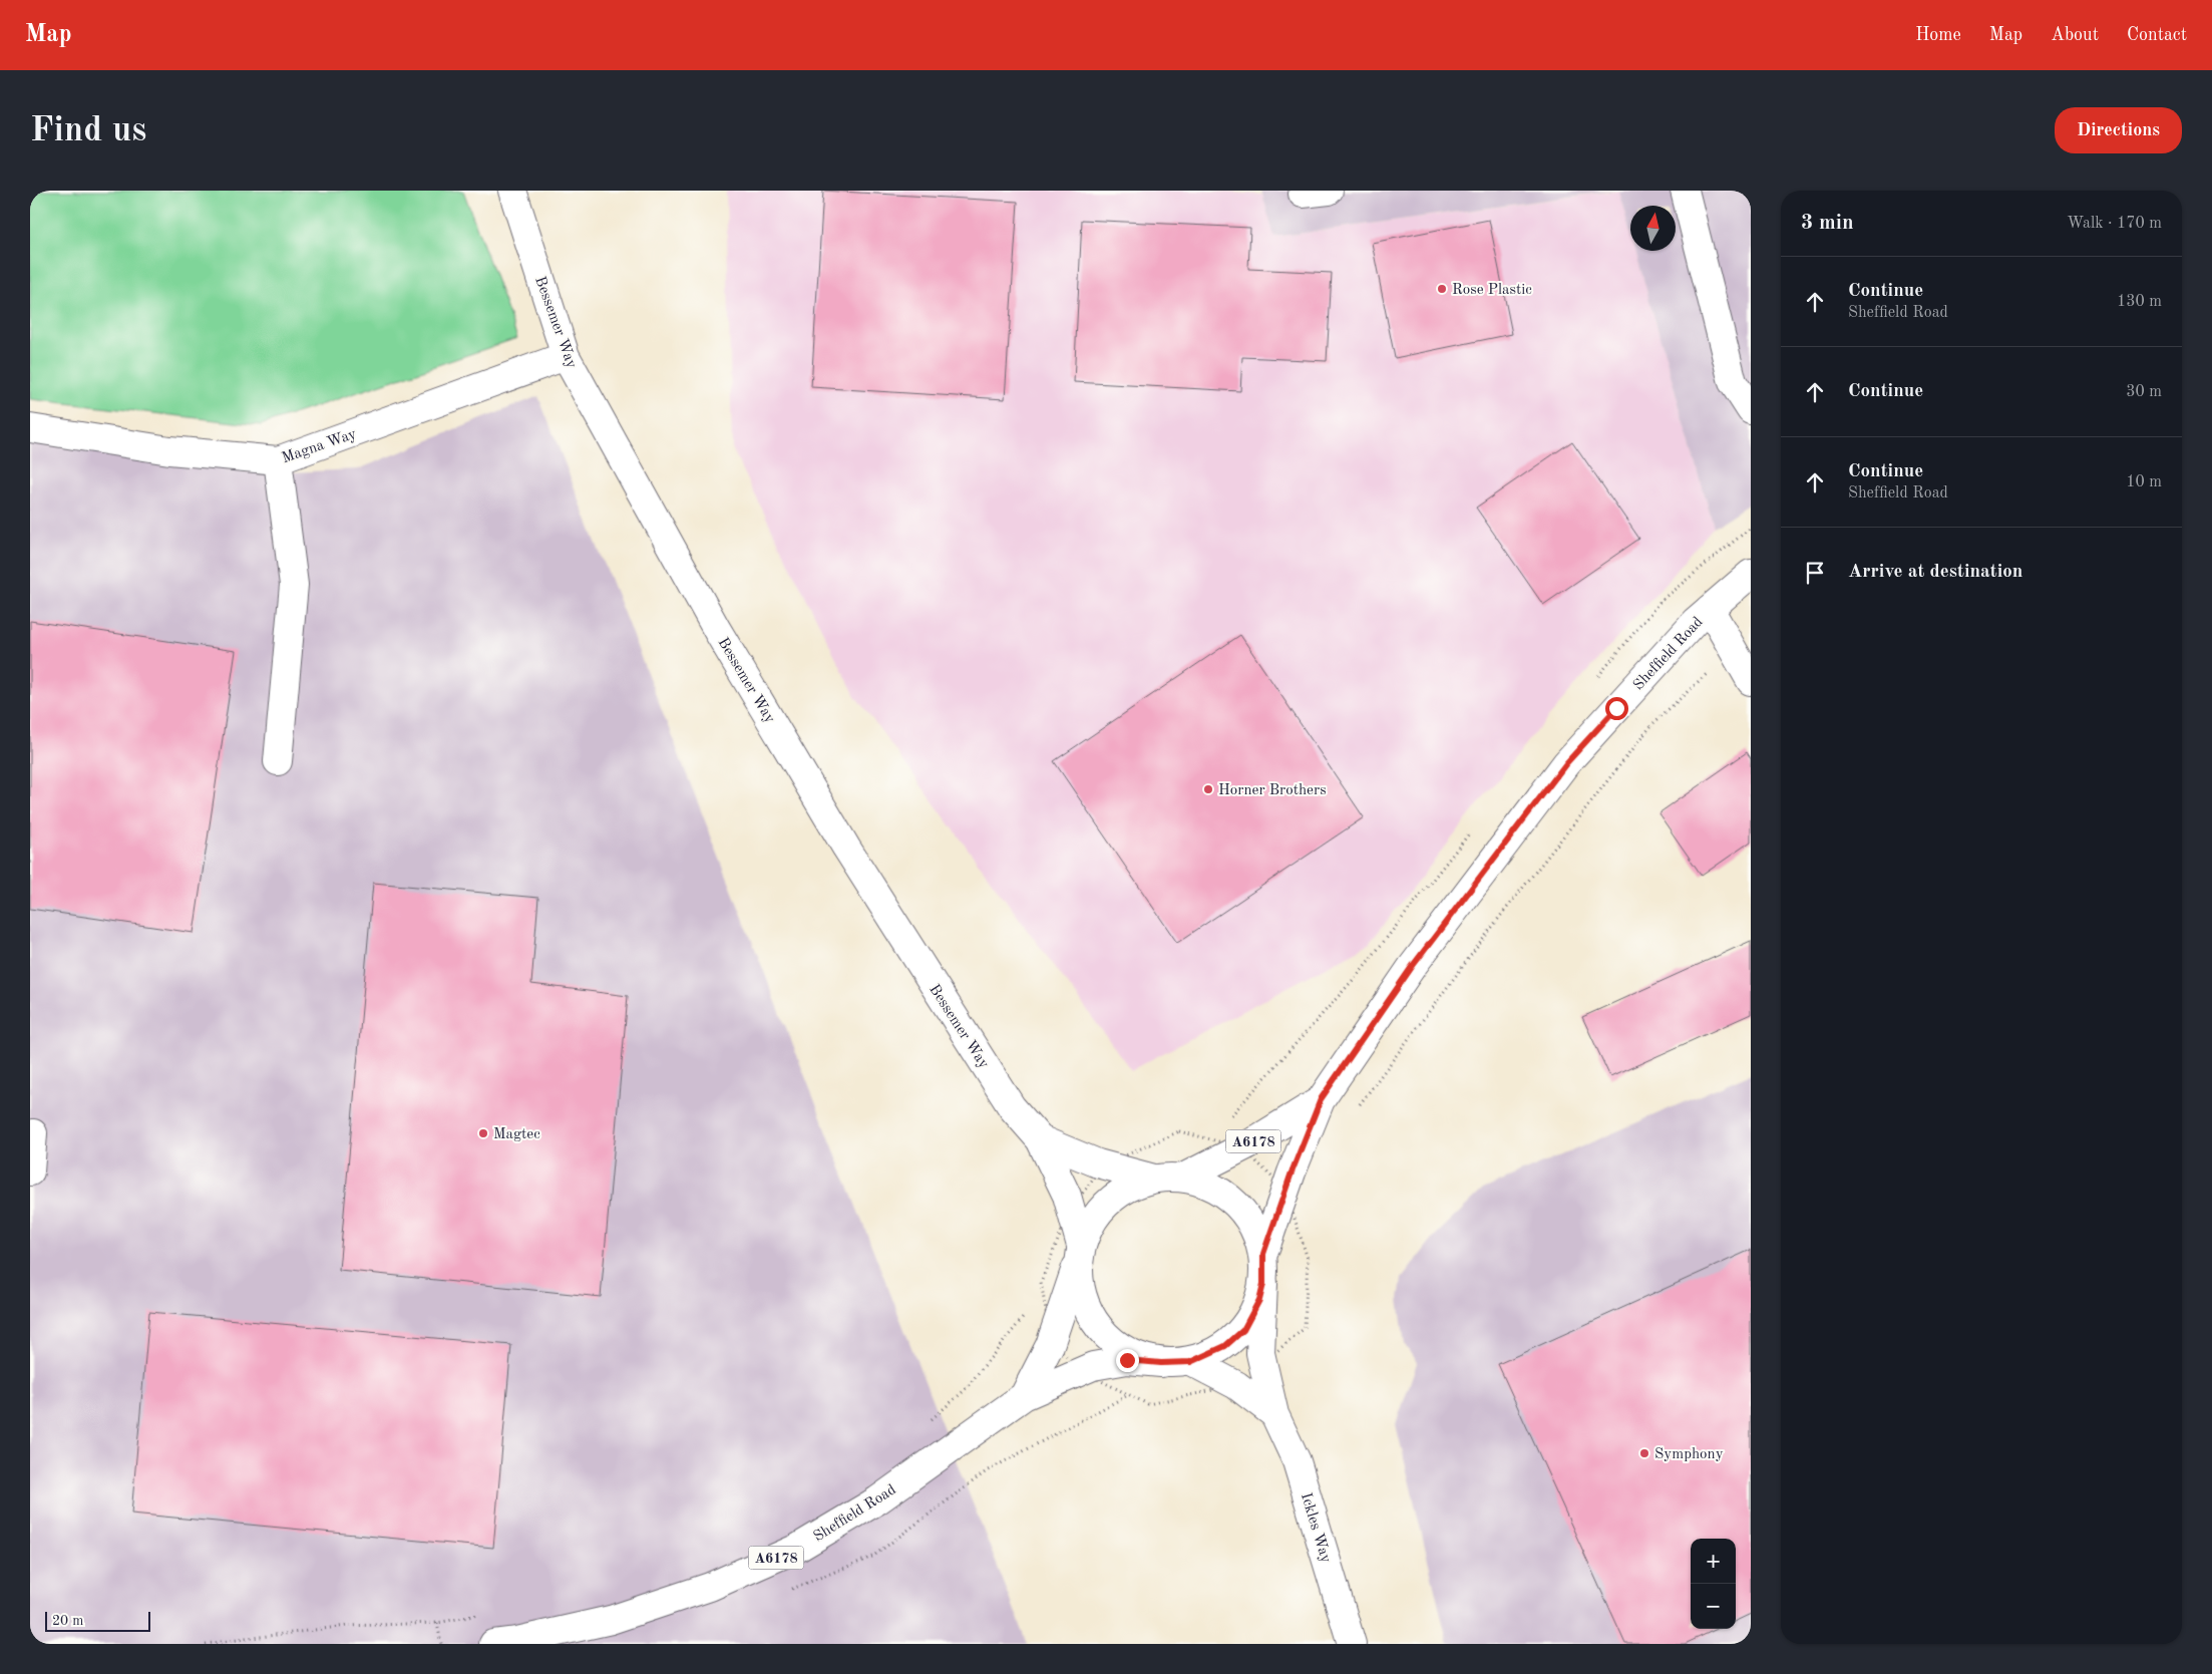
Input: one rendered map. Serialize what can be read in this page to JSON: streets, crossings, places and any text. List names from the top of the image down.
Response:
{
  "streets": {
    "street": [
      "Bessemer Way",
      "Magna Way",
      "Sheffield Road",
      "A6178",
      "Ickles Way"
    ]
  },
  "crossings": [
    ["Bessemer Way", "Magna Way"],
    ["Bessemer Way", "Sheffield Road"],
    ["Sheffield Road", "Ickles Way"]
  ],
  "places": [
    "Rose Plastic",
    "Horner Brothers",
    "Magtec",
    "Symphony"
  ],
  "scale_bar": "20 m",
  "north": "top",
  "page": {
    "header": "Map",
    "nav": [
      "Home",
      "Map",
      "About",
      "Contact"
    ],
    "buttons": "Directions",
    "title": "Find us",
    "heading": ["3 min", "Walk · 170 m"],
    "list": [
      ["Continue", "Sheffield Road", "130 m"],
      ["Continue", "30 m"],
      ["Continue", "Sheffield Road", "10 m"],
      "Arrive at destination"
    ],
    "map_buttons": ["+", "−"],
    "scale": "20 m"
  }
}
